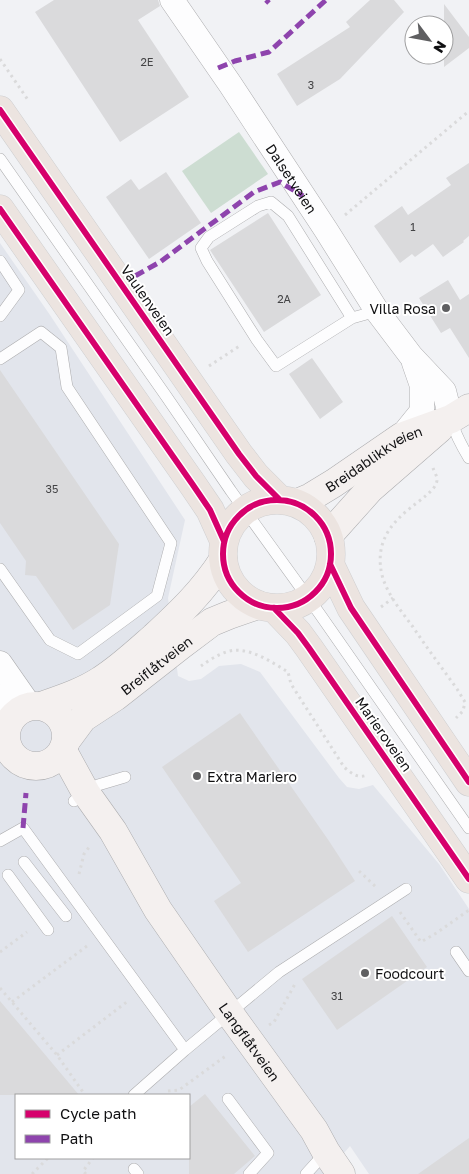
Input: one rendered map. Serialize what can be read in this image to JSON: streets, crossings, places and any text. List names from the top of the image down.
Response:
{
  "streets": {
    "main road": ["Vaulenveien", "Marieroveien"],
    "street": [
      "Dalsetveien",
      "Breidablikkveien",
      "Breiflåtveien",
      "Langflåtveien"
    ]
  },
  "crossings": [
    ["Dalsetveien", "Breidablikkveien"],
    ["Vaulenveien", "Breidablikkveien"],
    ["Breiflåtveien", "Marieroveien"],
    ["Breiflåtveien", "Langflåtveien"]
  ],
  "places": ["Villa Rosa", "Extra Mariero", "Foodcourt"],
  "house_numbers": [
    "2E",
    "3",
    "1",
    "2A",
    "35",
    "31"
  ],
  "legend": ["Cycle path", "Path"],
  "north": "bottom right"
}
